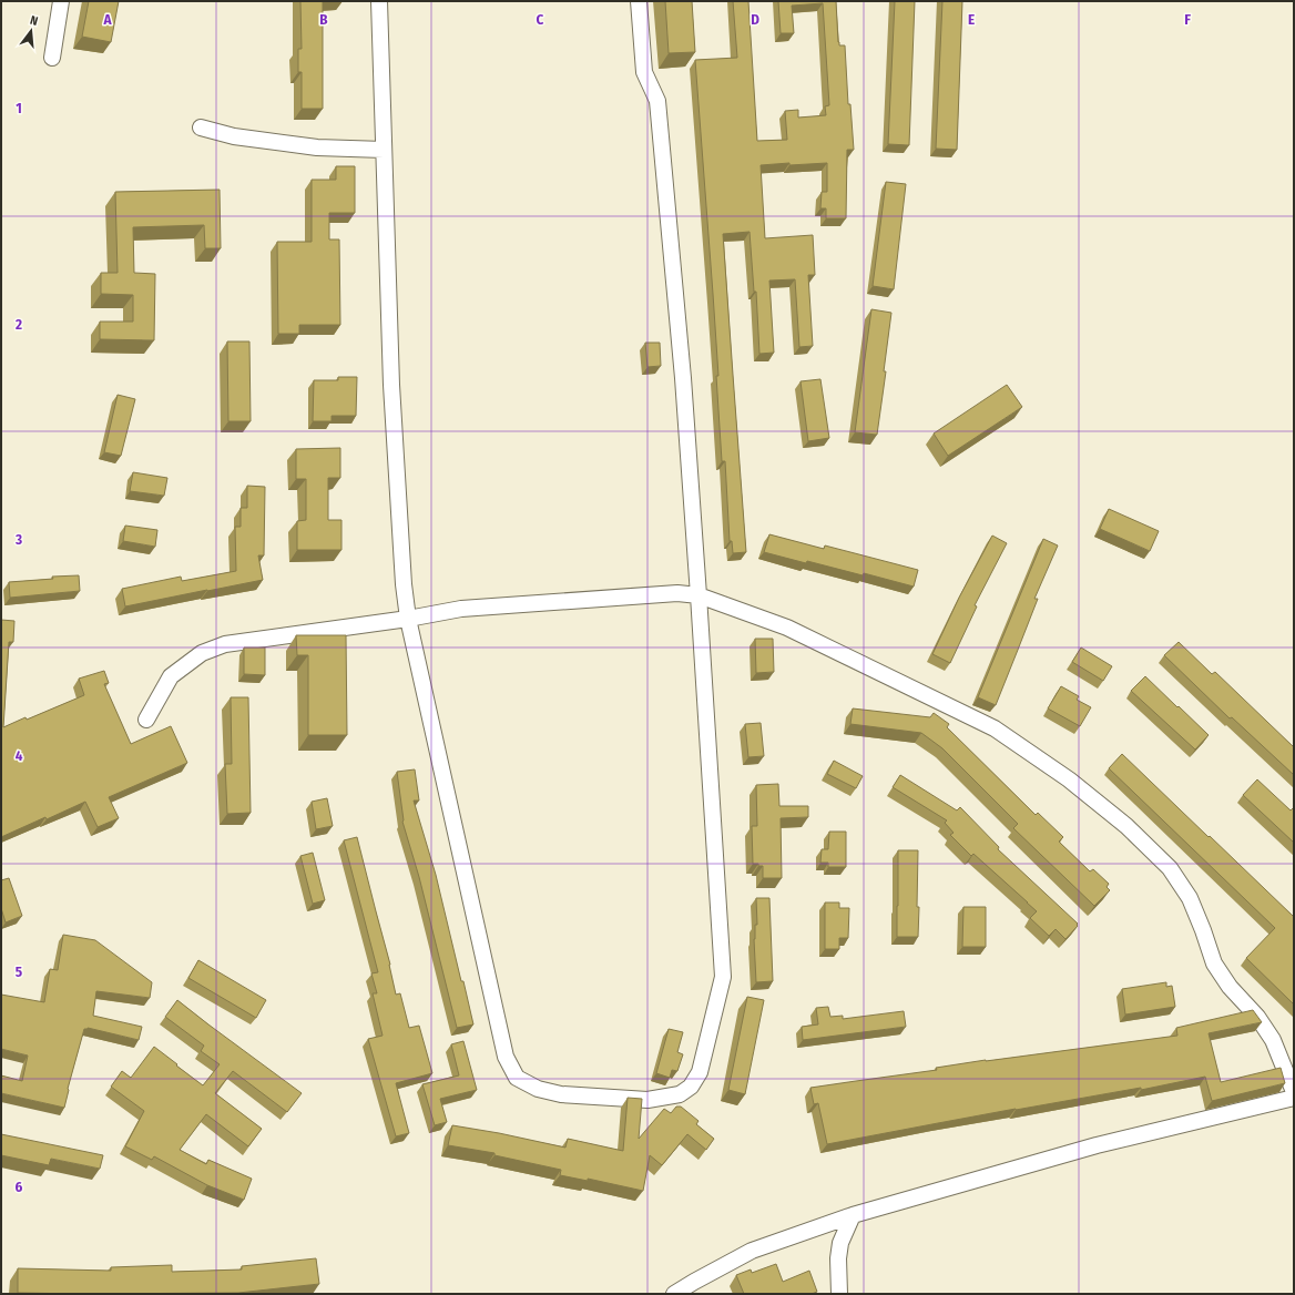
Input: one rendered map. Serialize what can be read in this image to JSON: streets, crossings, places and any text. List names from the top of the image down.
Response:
{
  "north": "top",
  "grid": {
    "columns": [
      "A",
      "B",
      "C",
      "D",
      "E",
      "F"
    ],
    "rows": [
      "1",
      "2",
      "3",
      "4",
      "5",
      "6"
    ]
  }
}
